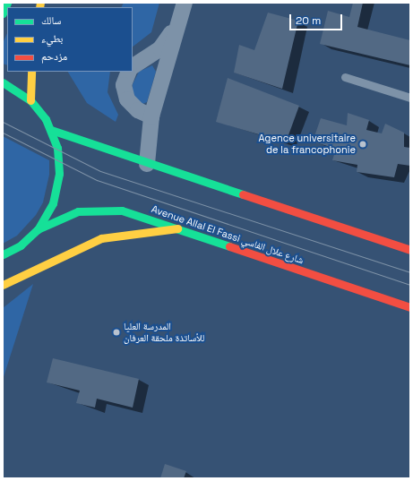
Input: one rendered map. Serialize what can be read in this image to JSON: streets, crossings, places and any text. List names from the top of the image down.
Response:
{
  "streets": {
    "street": ["Avenue Allal El Fassi شارع علال الفاسي"]
  },
  "places": ["Agence universitaire de la francophonie", "المدرسة العليا للأساتذة ملحقة العرفان"],
  "legend": ["سالك", "بطيء", "مزدحم"],
  "scale_bar": "20 m"
}
